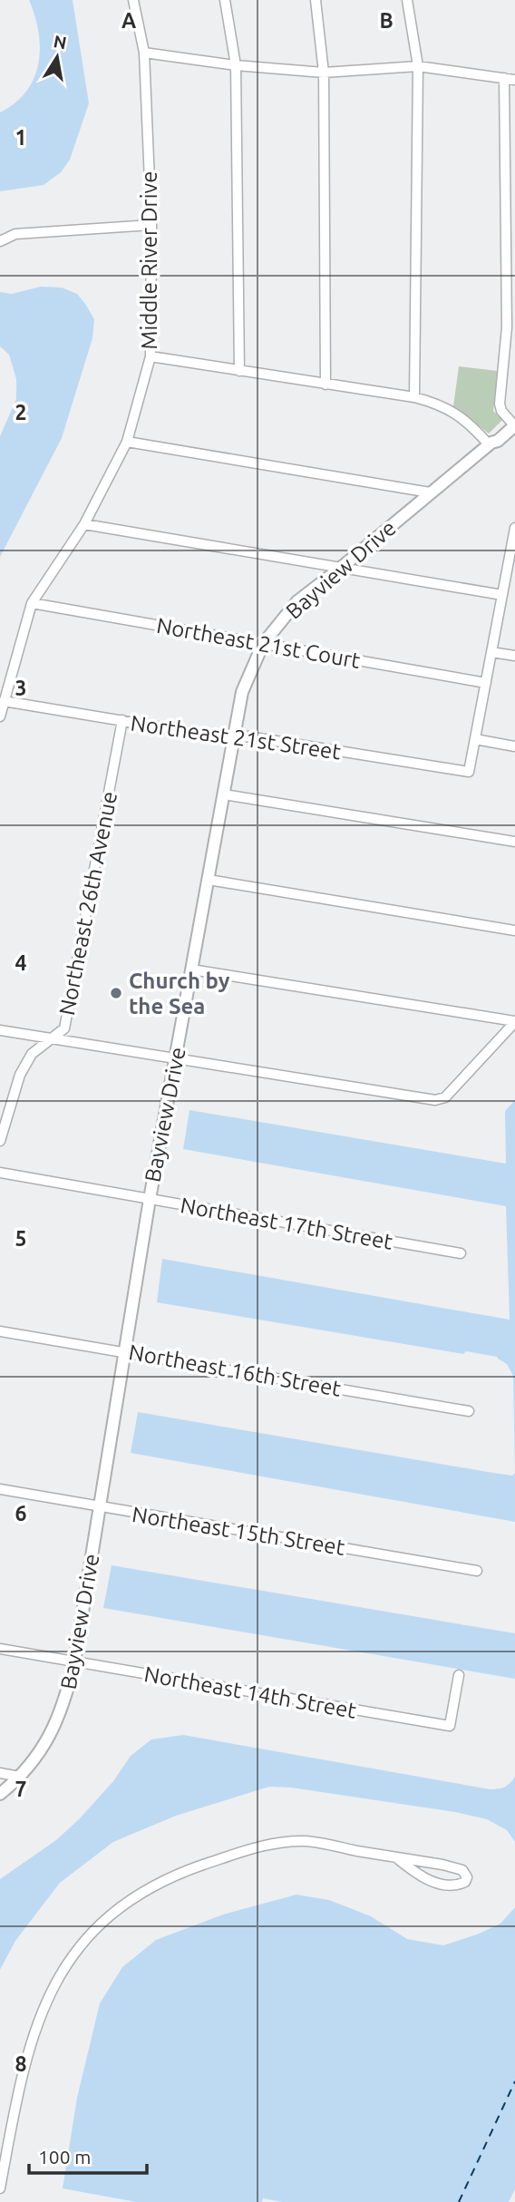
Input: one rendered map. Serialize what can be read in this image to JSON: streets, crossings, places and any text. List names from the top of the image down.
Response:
{
  "streets": {
    "street": [
      "Middle River Drive",
      "Bayview Drive",
      "Northeast 21st Court",
      "Northeast 21st Street",
      "Northeast 26th Avenue",
      "Northeast 17th Street",
      "Northeast 16th Street",
      "Northeast 15th Street",
      "Northeast 14th Street"
    ]
  },
  "crossings": [
    ["Middle River Drive", "Northeast 21st Court"],
    ["Middle River Drive", "Northeast 21st Street"],
    ["Bayview Drive", "Northeast 21st Court"],
    ["Bayview Drive", "Northeast 21st Street"],
    ["Bayview Drive", "Northeast 17th Street"],
    ["Bayview Drive", "Northeast 16th Street"],
    ["Bayview Drive", "Northeast 15th Street"],
    ["Bayview Drive", "Northeast 14th Street"],
    ["Northeast 21st Street", "Northeast 26th Avenue"]
  ],
  "places": ["Church by the Sea"],
  "scale_bar": "100 m",
  "north": "top",
  "grid": {
    "columns": ["A", "B"],
    "rows": [
      "1",
      "2",
      "3",
      "4",
      "5",
      "6",
      "7",
      "8"
    ]
  }
}
